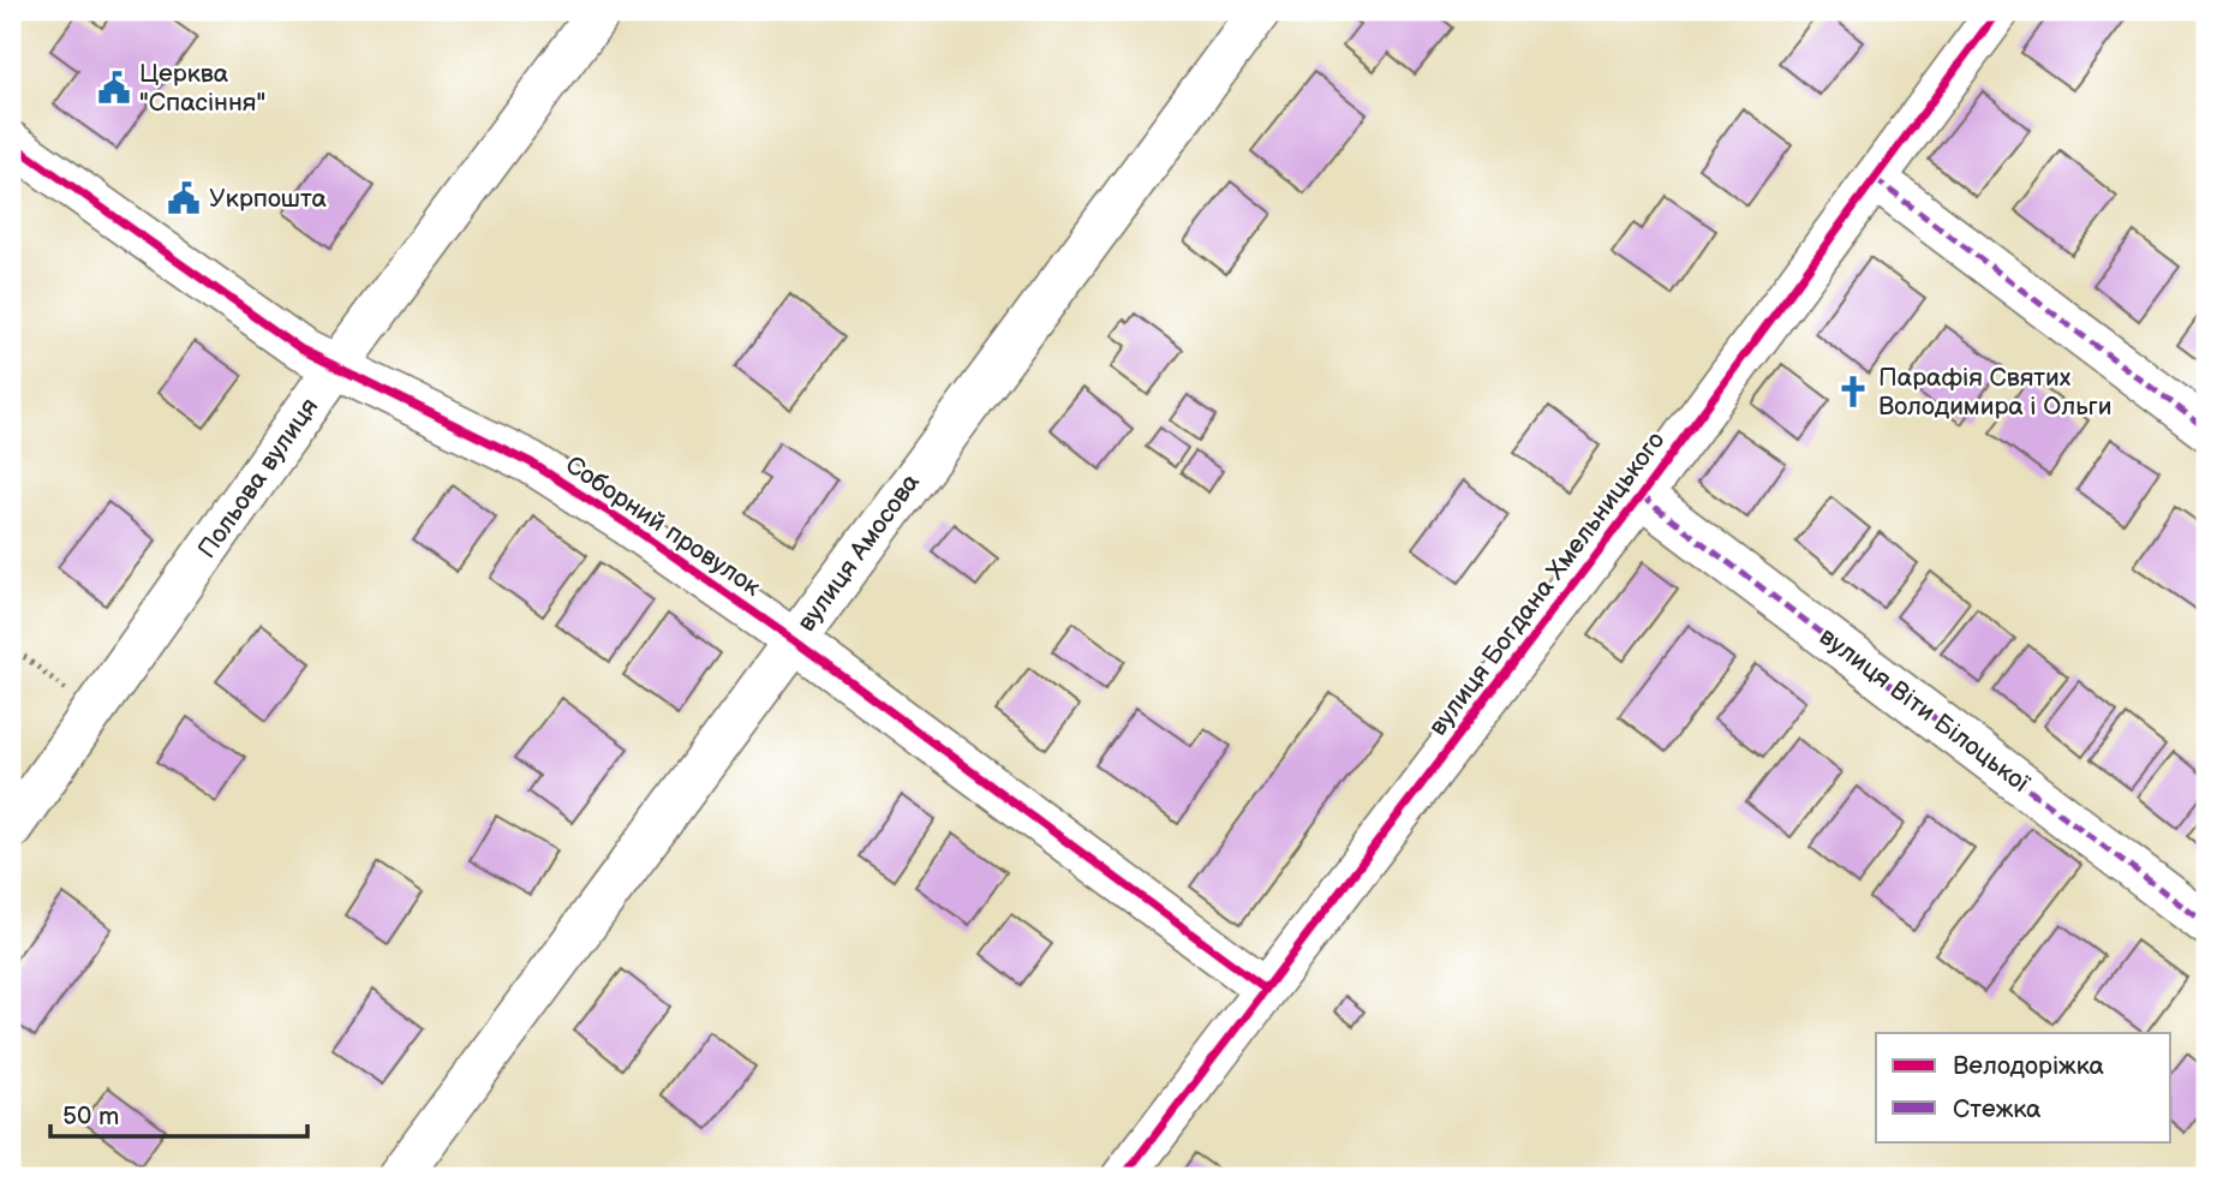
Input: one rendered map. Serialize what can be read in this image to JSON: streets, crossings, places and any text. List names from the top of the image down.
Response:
{
  "streets": {
    "street": [
      "Польова вулиця",
      "Соборний провулок",
      "вулиця Амосова",
      "вулиця Богдана Хмельницького",
      "вулиця Віти Білоцької"
    ]
  },
  "crossings": [
    ["Польова вулиця", "Соборний провулок"],
    ["Соборний провулок", "вулиця Амосова"],
    ["Соборний провулок", "вулиця Богдана Хмельницького"],
    ["вулиця Богдана Хмельницького", "вулиця Віти Білоцької"]
  ],
  "places": {
    "public building": ["Церква \"Спасіння\"", "Укрпошта"],
    "church": ["Парафія Святих Володимира і Ольги"]
  },
  "legend": ["Велодоріжка", "Стежка"],
  "scale_bar": "50 m"
}
